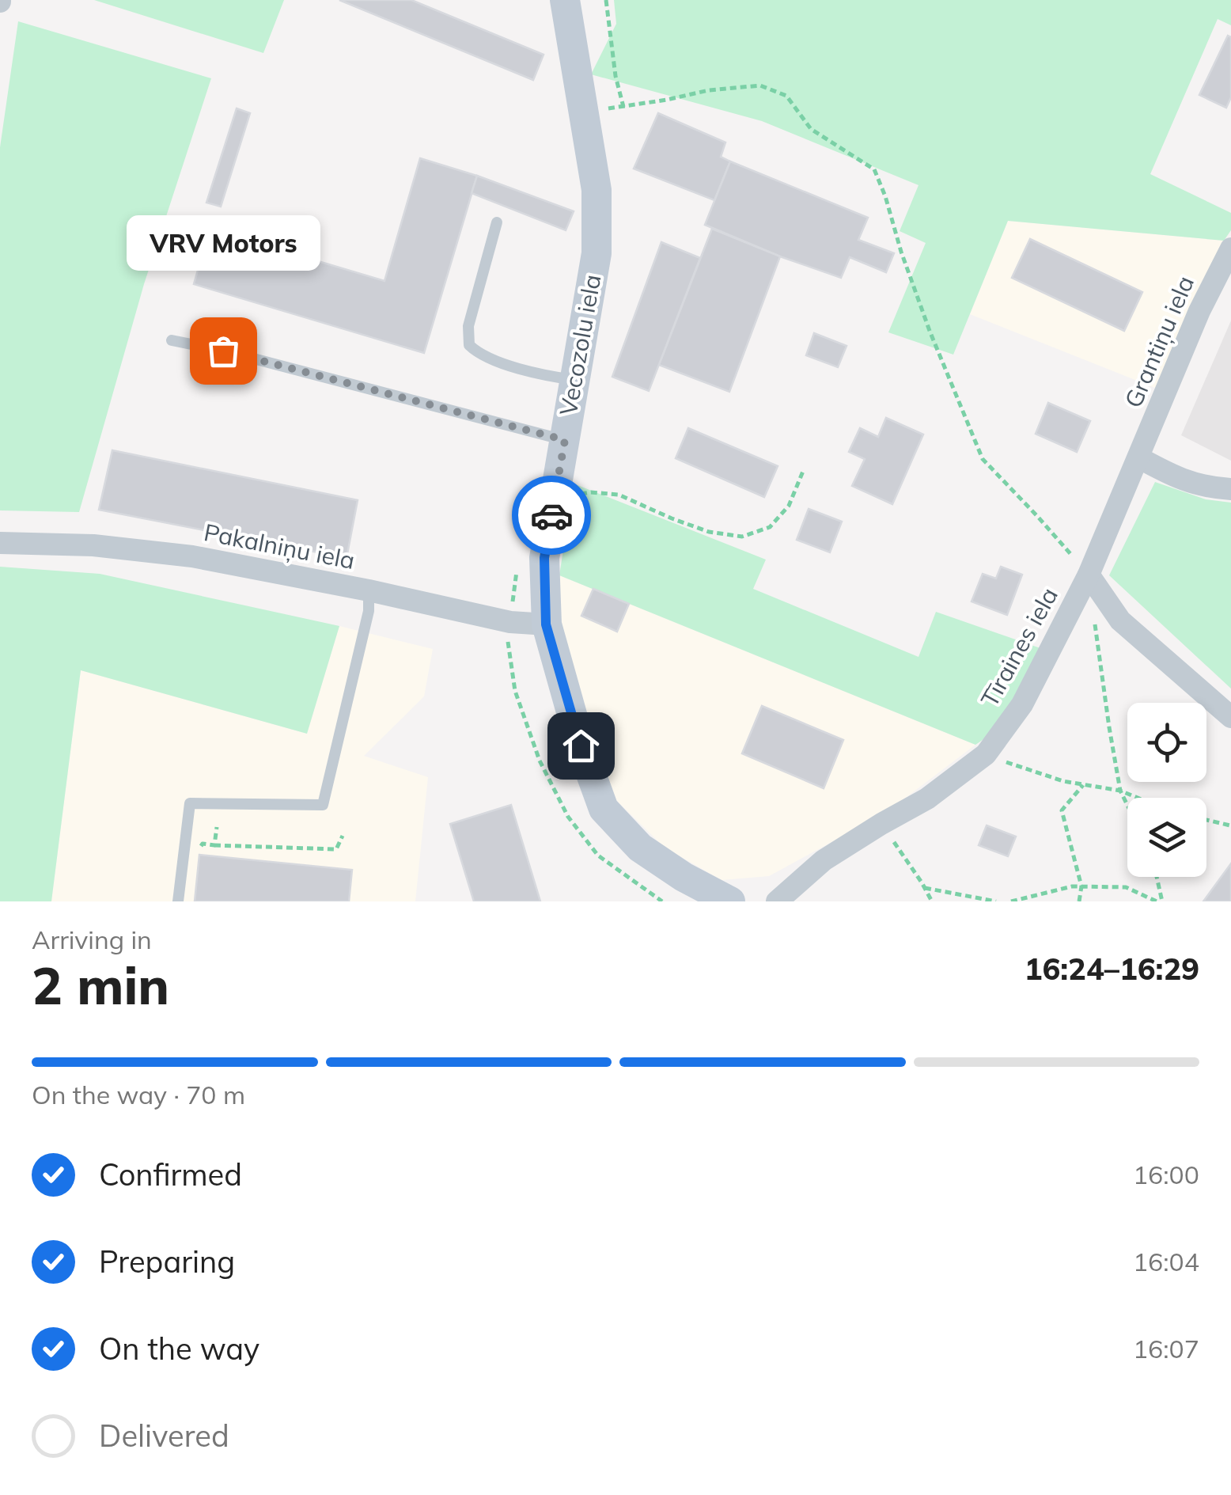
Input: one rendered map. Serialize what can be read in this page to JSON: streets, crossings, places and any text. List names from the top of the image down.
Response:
{
  "streets": {
    "street": [
      "Grantiņu iela",
      "Vecozolu iela",
      "Pakalniņu iela",
      "Tīraines iela"
    ]
  },
  "crossings": [
    ["Grantiņu iela", "Tīraines iela"],
    ["Vecozolu iela", "Pakalniņu iela"]
  ],
  "places": ["VRV Motors"],
  "page": {
    "bubble": "VRV Motors",
    "heading": ["2 min", "Arriving in", "16:24–16:29"],
    "bar": "On the way · 70 m",
    "list": [
      ["Confirmed", "16:00"],
      ["Preparing", "16:04"],
      ["On the way", "16:07"],
      "Delivered"
    ]
  }
}
